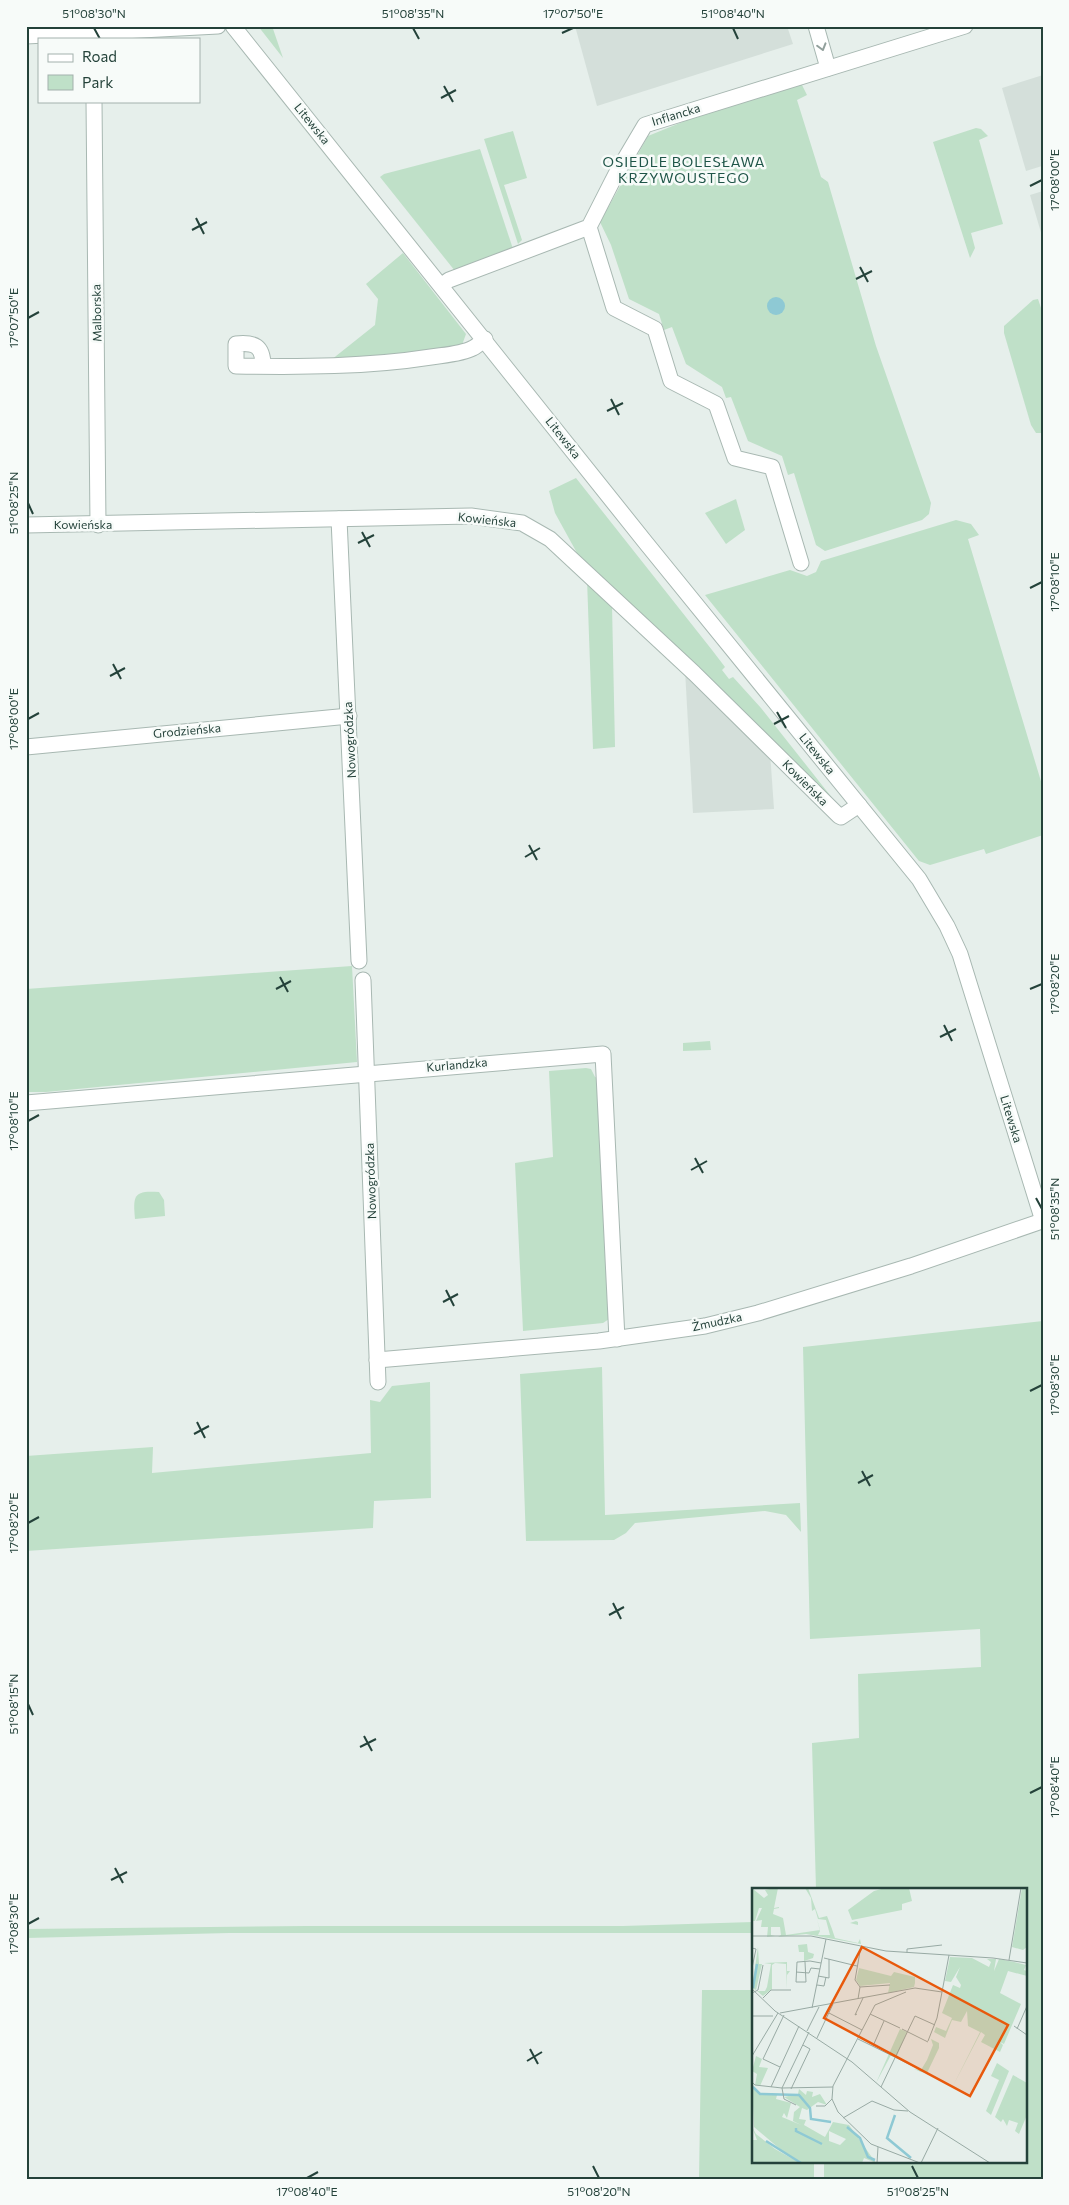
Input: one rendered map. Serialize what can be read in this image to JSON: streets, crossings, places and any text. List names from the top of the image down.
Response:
{
  "streets": {
    "street": [
      "Inflancka",
      "Litewska",
      "Malborska",
      "Kowieńska",
      "Grodzieńska",
      "Nowogródzka",
      "Kurlandzka",
      "Żmudzka"
    ]
  },
  "crossings": [
    ["Litewska", "Kowieńska"],
    ["Litewska", "Żmudzka"],
    ["Malborska", "Kowieńska"],
    ["Kowieńska", "Nowogródzka"],
    ["Grodzieńska", "Nowogródzka"],
    ["Nowogródzka", "Kurlandzka"],
    ["Nowogródzka", "Żmudzka"],
    ["Kurlandzka", "Żmudzka"]
  ],
  "districts": ["OSIEDLE BOLESŁAWA KRZYWOUSTEGO"],
  "legend": ["Road", "Park"],
  "coordinates": [
    "51°08'30\"N",
    "51°08'35\"N",
    "17°07'50\"E",
    "51°08'40\"N",
    "17°08'00\"E",
    "51°08'25\"N",
    "17°08'10\"E",
    "17°08'20\"E",
    "17°08'30\"E",
    "51°08'15\"N",
    "17°08'40\"E",
    "51°08'20\"N"
  ]
}
